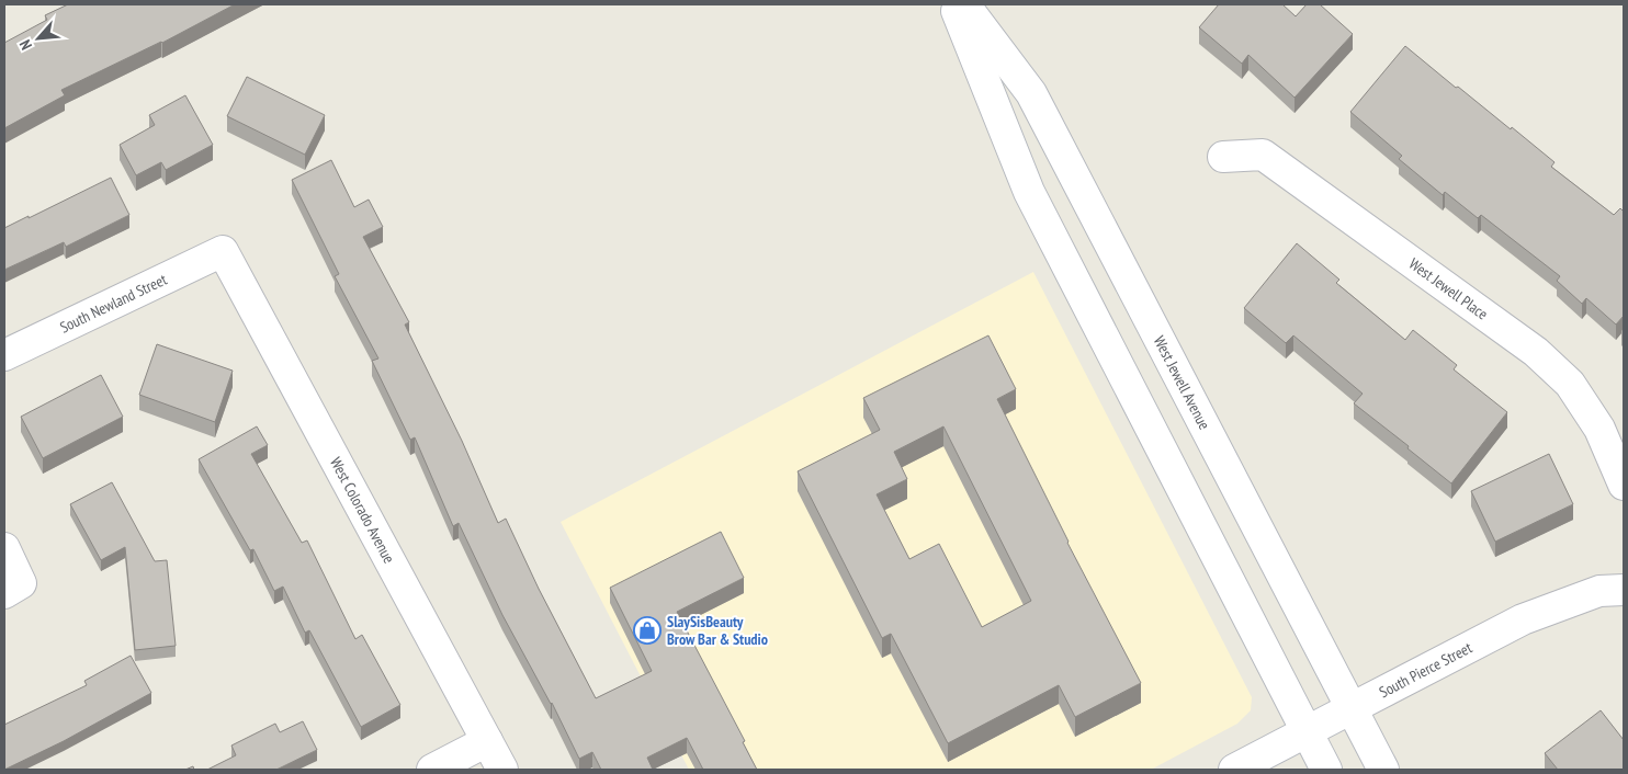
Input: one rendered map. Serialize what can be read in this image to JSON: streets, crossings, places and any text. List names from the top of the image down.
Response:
{
  "streets": {
    "street": [
      "West Jewell Place",
      "South Newland Street",
      "West Jewell Avenue",
      "West Colorado Avenue",
      "South Pierce Street"
    ]
  },
  "crossings": [
    ["South Newland Street", "West Colorado Avenue"],
    ["West Jewell Avenue", "South Pierce Street"]
  ],
  "places": {
    "shop": ["SlaySisBeauty Brow Bar & Studio"]
  },
  "north": "bottom left"
}
